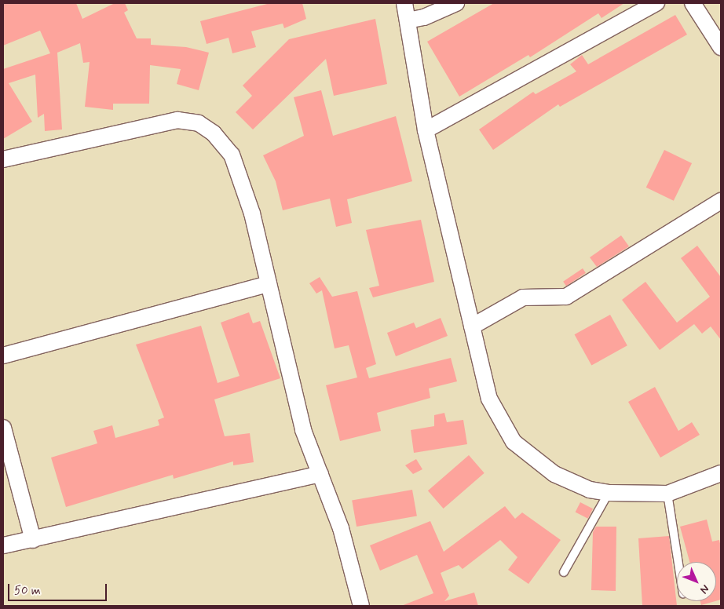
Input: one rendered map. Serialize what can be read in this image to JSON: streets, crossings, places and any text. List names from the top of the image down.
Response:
{
  "scale_bar": "50 m",
  "north": "bottom right"
}
